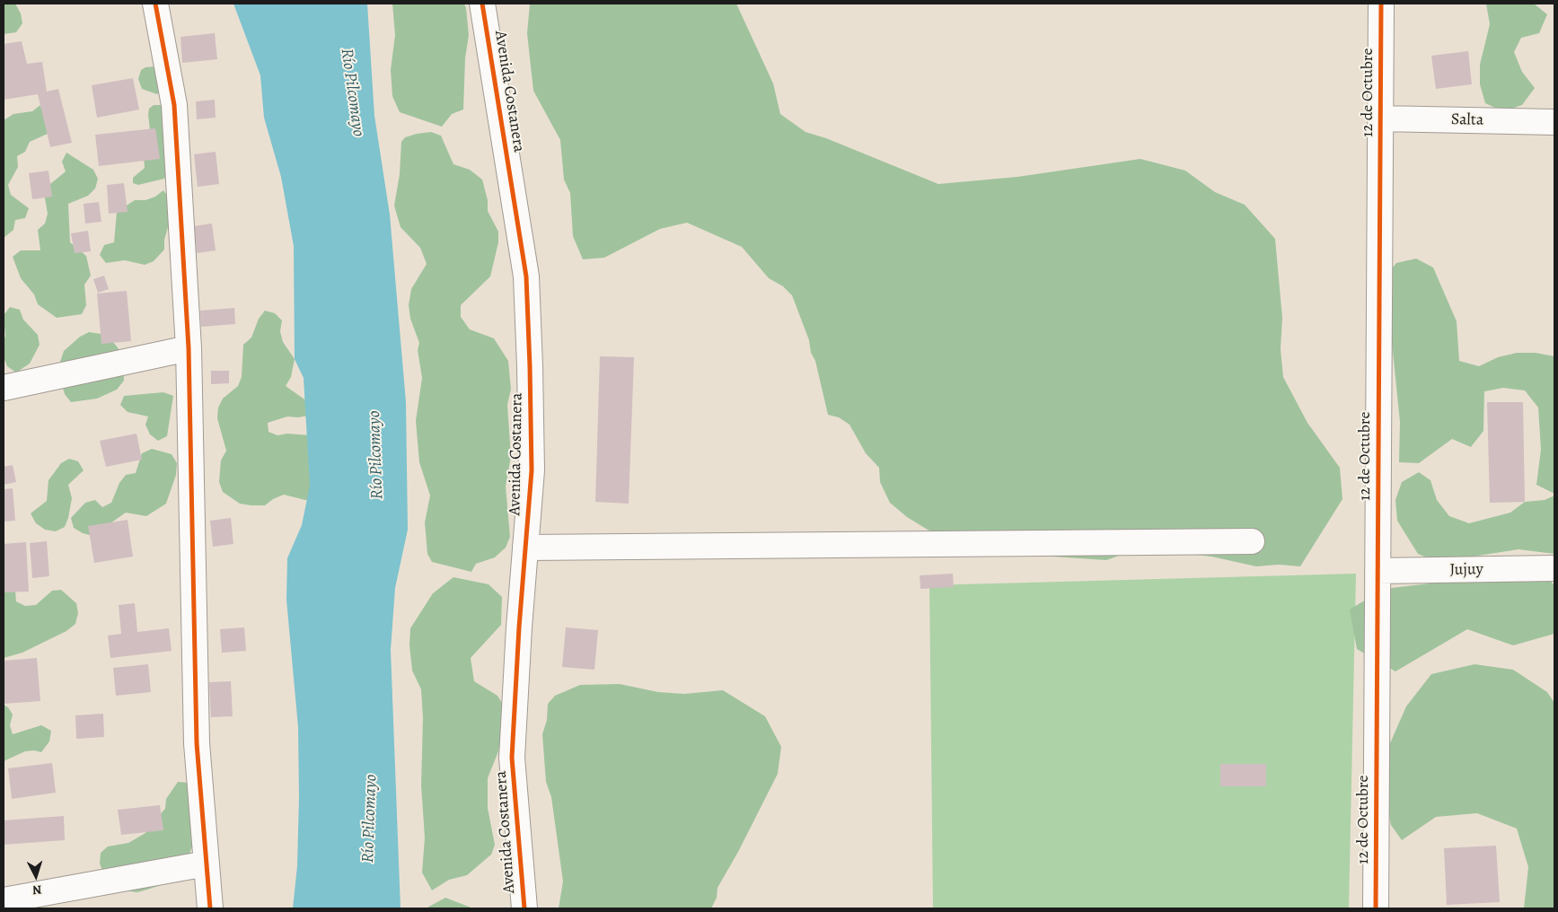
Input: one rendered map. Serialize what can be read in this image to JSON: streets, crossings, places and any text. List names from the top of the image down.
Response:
{
  "streets": {
    "street": [
      "Avenida Costanera",
      "12 de Octubre",
      "Salta",
      "Jujuy"
    ]
  },
  "crossings": [
    ["12 de Octubre", "Salta"],
    ["12 de Octubre", "Jujuy"]
  ],
  "water": ["Río Pilcomayo"],
  "north": "bottom"
}
